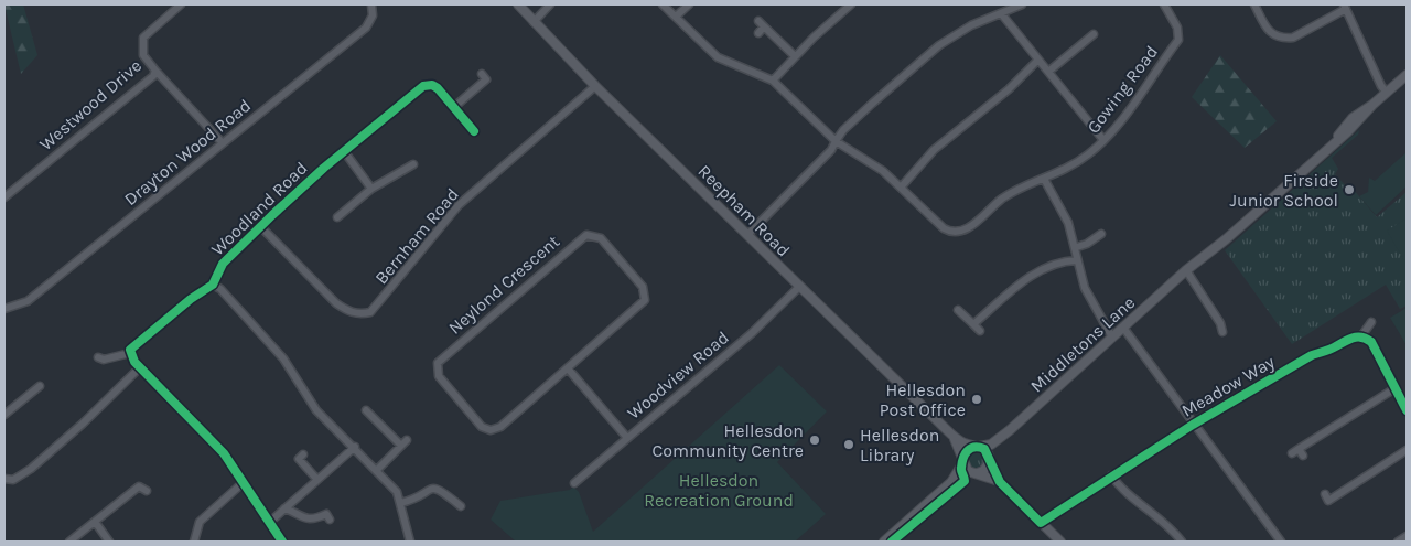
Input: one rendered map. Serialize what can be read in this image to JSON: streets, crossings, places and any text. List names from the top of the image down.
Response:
{
  "streets": {
    "street": [
      "Gowing Road",
      "Westwood Drive",
      "Drayton Wood Road",
      "Woodland Road",
      "Reepham Road",
      "Bernham Road",
      "Neylond Crescent",
      "Middletons Lane",
      "Woodview Road",
      "Meadow Way"
    ]
  },
  "crossings": [
    ["Woodland Road", "Bernham Road"],
    ["Reepham Road", "Bernham Road"],
    ["Reepham Road", "Middletons Lane"],
    ["Reepham Road", "Woodview Road"],
    ["Reepham Road", "Meadow Way"]
  ],
  "parks": ["Hellesdon Recreation Ground"],
  "places": [
    "Firside Junior School",
    "Hellesdon Post Office",
    "Hellesdon Community Centre",
    "Hellesdon Library"
  ]
}
